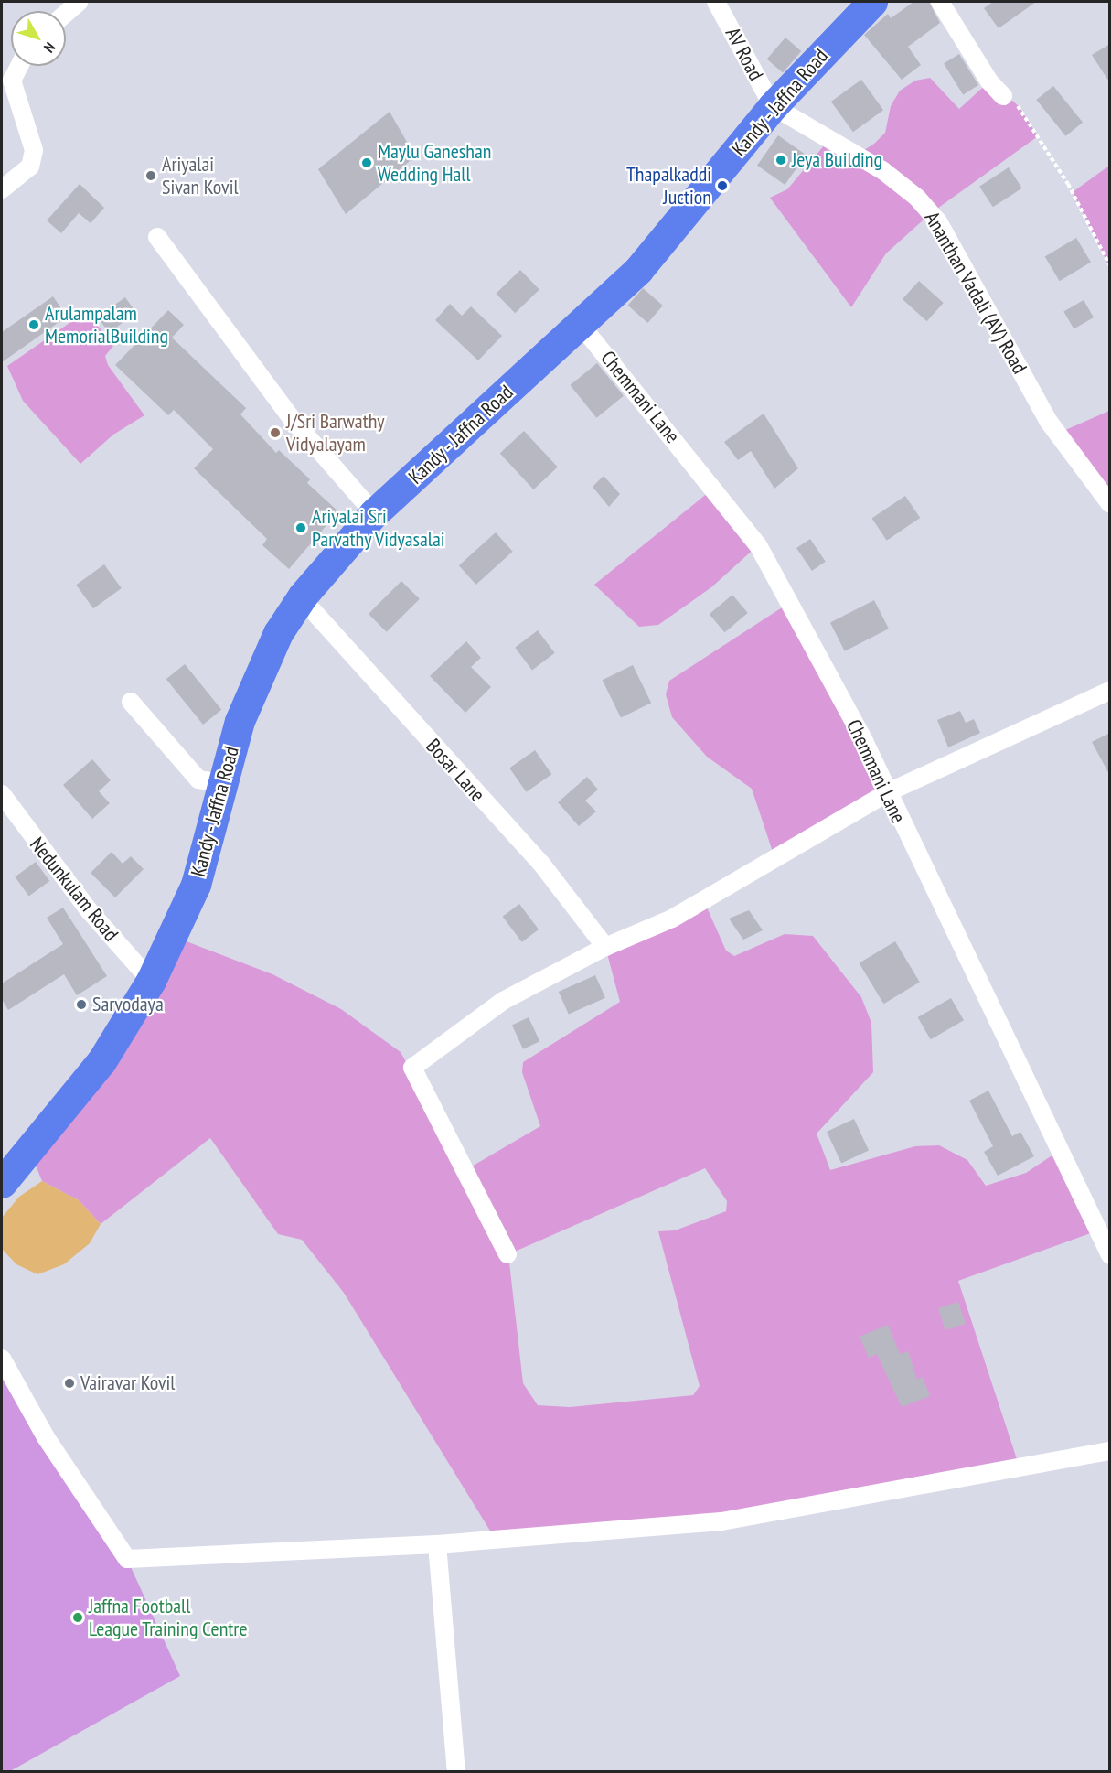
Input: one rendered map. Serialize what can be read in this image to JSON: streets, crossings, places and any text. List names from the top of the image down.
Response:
{
  "streets": {
    "highway": ["Kandy - Jaffna Road"],
    "street": [
      "AV Road",
      "Ananthan Vadali (AV) Road",
      "Chemmani Lane",
      "Bosar Lane",
      "Nedunkulam Road"
    ]
  },
  "crossings": [
    ["AV Road", "Kandy - Jaffna Road"],
    ["AV Road", "Ananthan Vadali (AV) Road"],
    ["Kandy - Jaffna Road", "Ananthan Vadali (AV) Road"],
    ["Kandy - Jaffna Road", "Chemmani Lane"],
    ["Kandy - Jaffna Road", "Bosar Lane"],
    ["Kandy - Jaffna Road", "Nedunkulam Road"]
  ],
  "places": [
    "Jeya Building",
    "Maylu Ganeshan Wedding Hall",
    "Ariyalai Sivan Kovil",
    "Thapalkaddi Juction",
    "Arulampalam MemorialBuilding",
    "J/Sri Barwathy Vidyalayam",
    "Ariyalai Sri Parvathy Vidyasalai",
    "Sarvodaya",
    "Vairavar Kovil",
    "Jaffna Football League Training Centre"
  ],
  "north": "bottom right"
}
